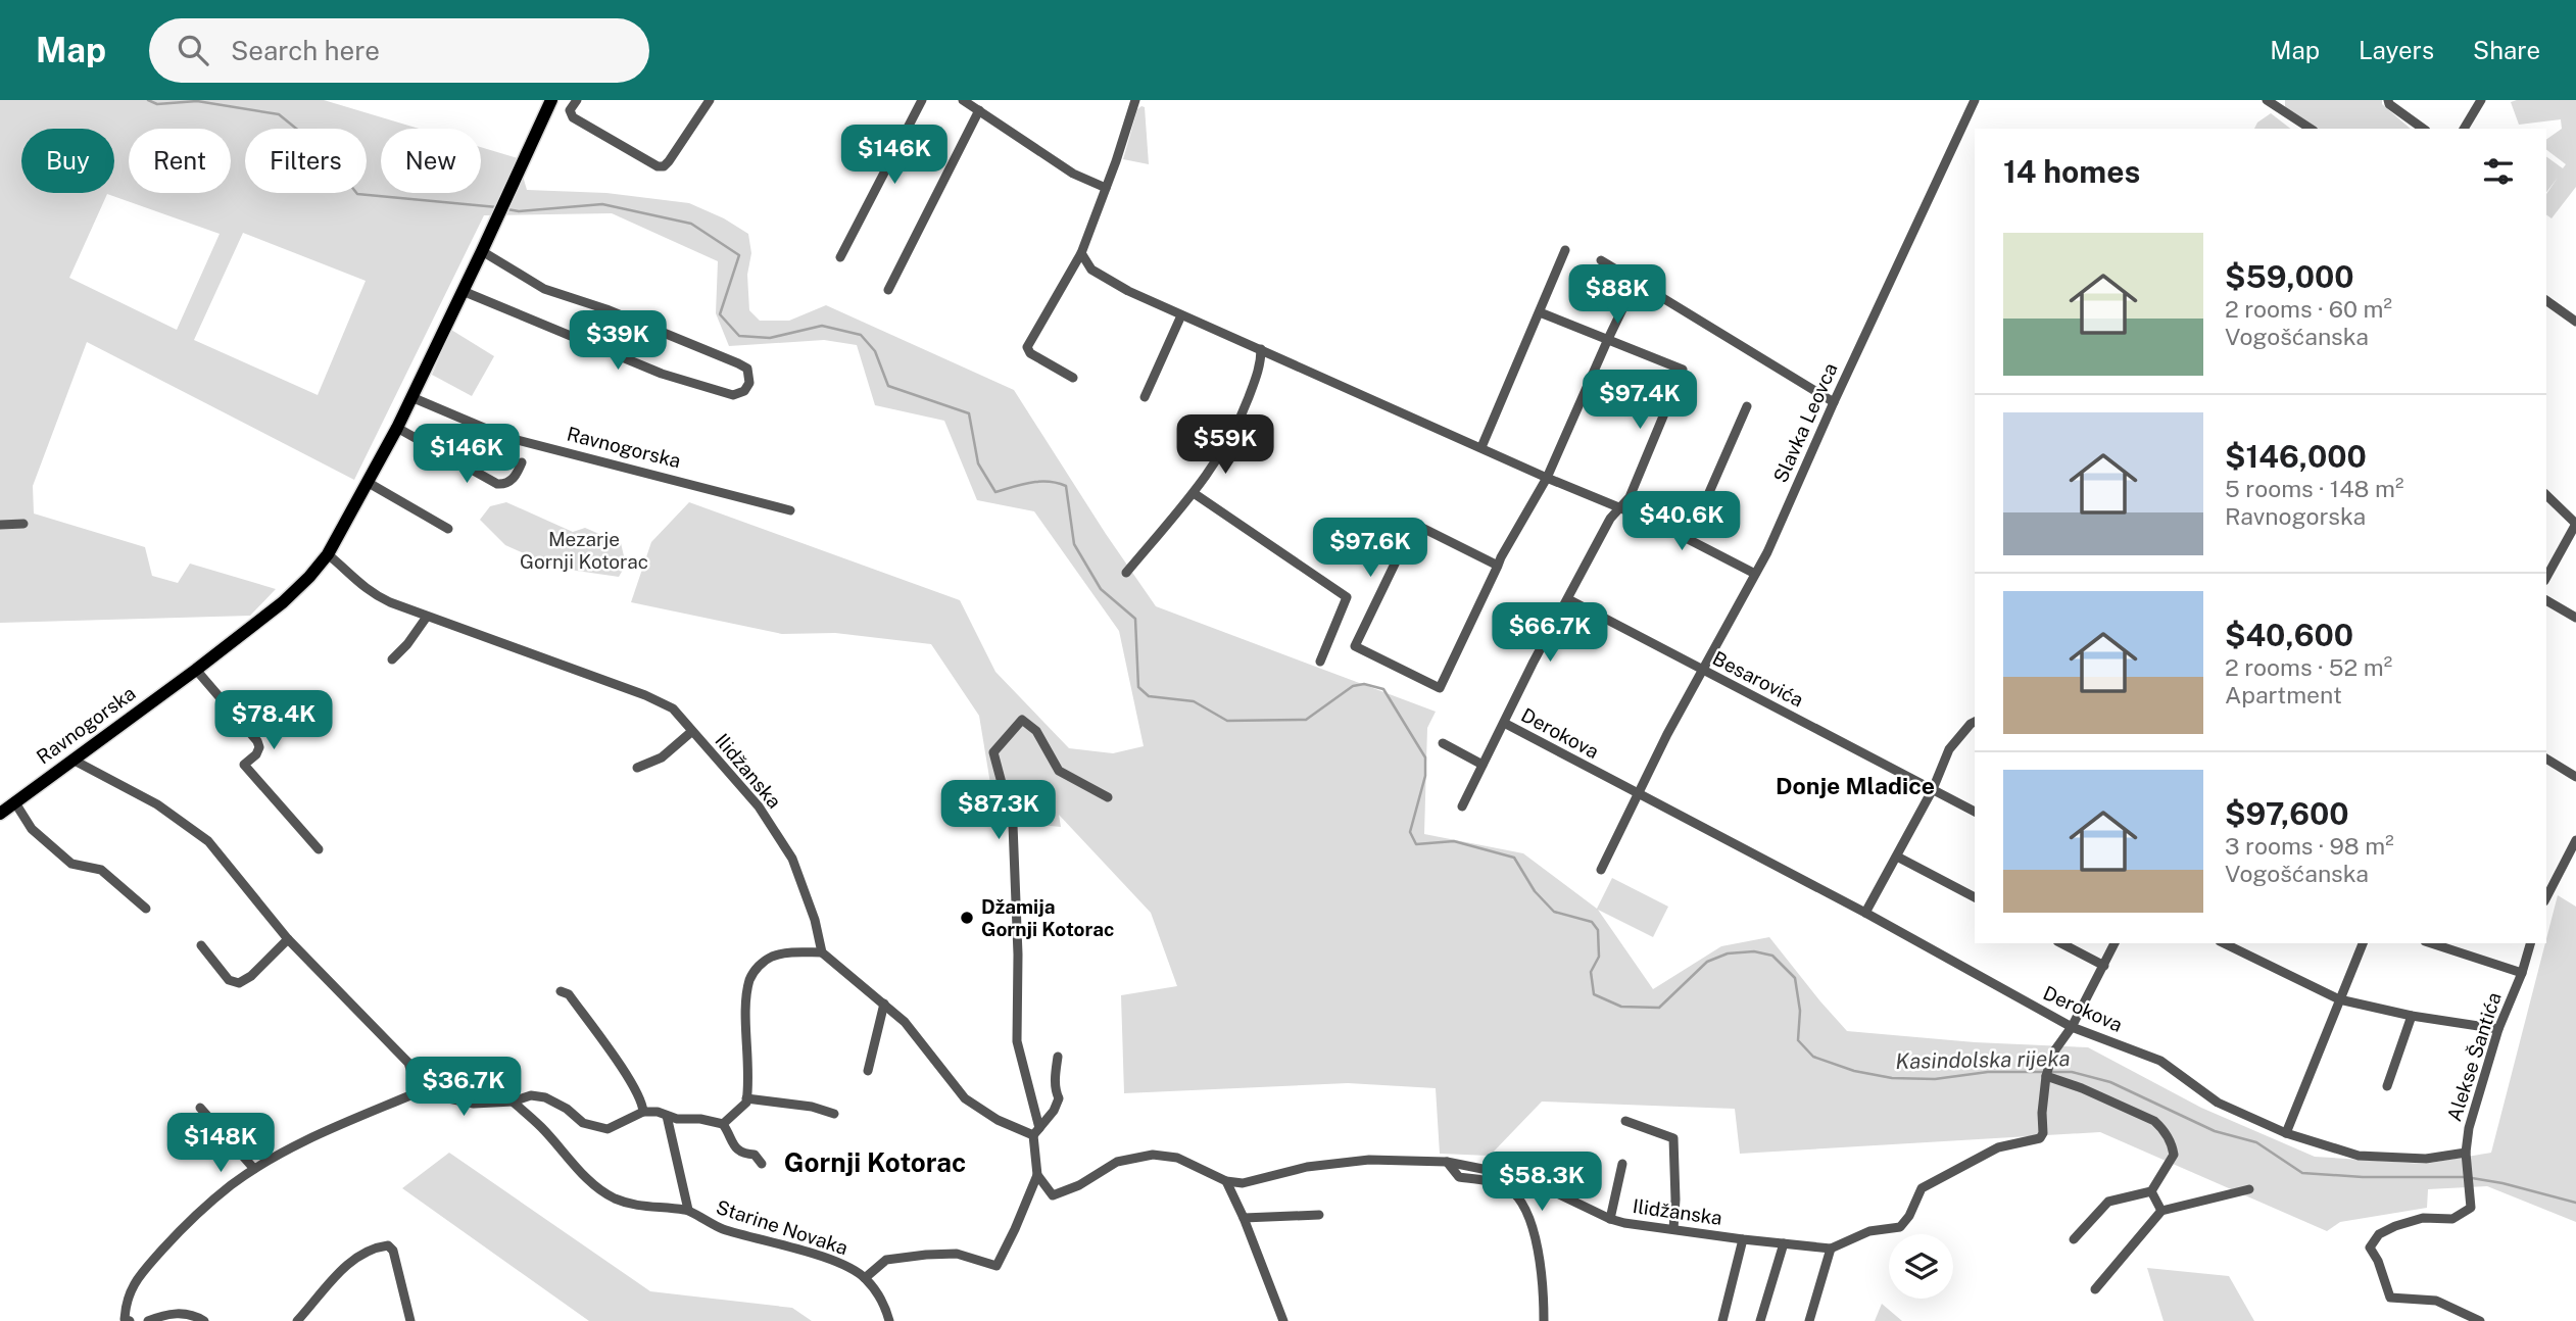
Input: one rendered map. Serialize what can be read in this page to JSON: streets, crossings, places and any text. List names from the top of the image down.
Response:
{
  "streets": {
    "main road": ["Ravnogorska"],
    "street": [
      "Slavka Leovca",
      "Besarovića",
      "Derokova",
      "Ilidžanska",
      "Alekse Šantića",
      "Starine Novaka"
    ]
  },
  "crossings": [
    ["Slavka Leovca", "Besarovića"],
    ["Slavka Leovca", "Derokova"],
    ["Ravnogorska", "Ilidžanska"],
    ["Derokova", "Alekse Šantića"],
    ["Ilidžanska", "Starine Novaka"]
  ],
  "districts": ["Donje Mladice", "Gornji Kotorac"],
  "water": ["Kasindolska rijeka"],
  "parks": ["Mezarje Gornji Kotorac"],
  "places": ["Džamija Gornji Kotorac"],
  "page": {
    "header": "Map",
    "search": "Search here",
    "nav": ["Map", "Layers", "Share"],
    "price": [
      "$146K",
      "$88K",
      "$39K",
      "$97.4K",
      "$59K",
      "$146K",
      "$40.6K",
      "$97.6K",
      "$66.7K",
      "$78.4K",
      "$87.3K",
      "$36.7K",
      "$148K",
      "$58.3K"
    ],
    "chip": [
      "Buy",
      "Rent",
      "Filters",
      "New"
    ],
    "heading": "14 homes",
    "list": [
      {
        "name": "$59,000",
        "note": "2 rooms · 60 m² · Vogošćanska"
      },
      {
        "name": "$146,000",
        "note": "5 rooms · 148 m² · Ravnogorska"
      },
      {
        "name": "$40,600",
        "note": "2 rooms · 52 m² · Apartment"
      },
      {
        "name": "$97,600",
        "note": "3 rooms · 98 m² · Vogošćanska"
      }
    ]
  }
}
